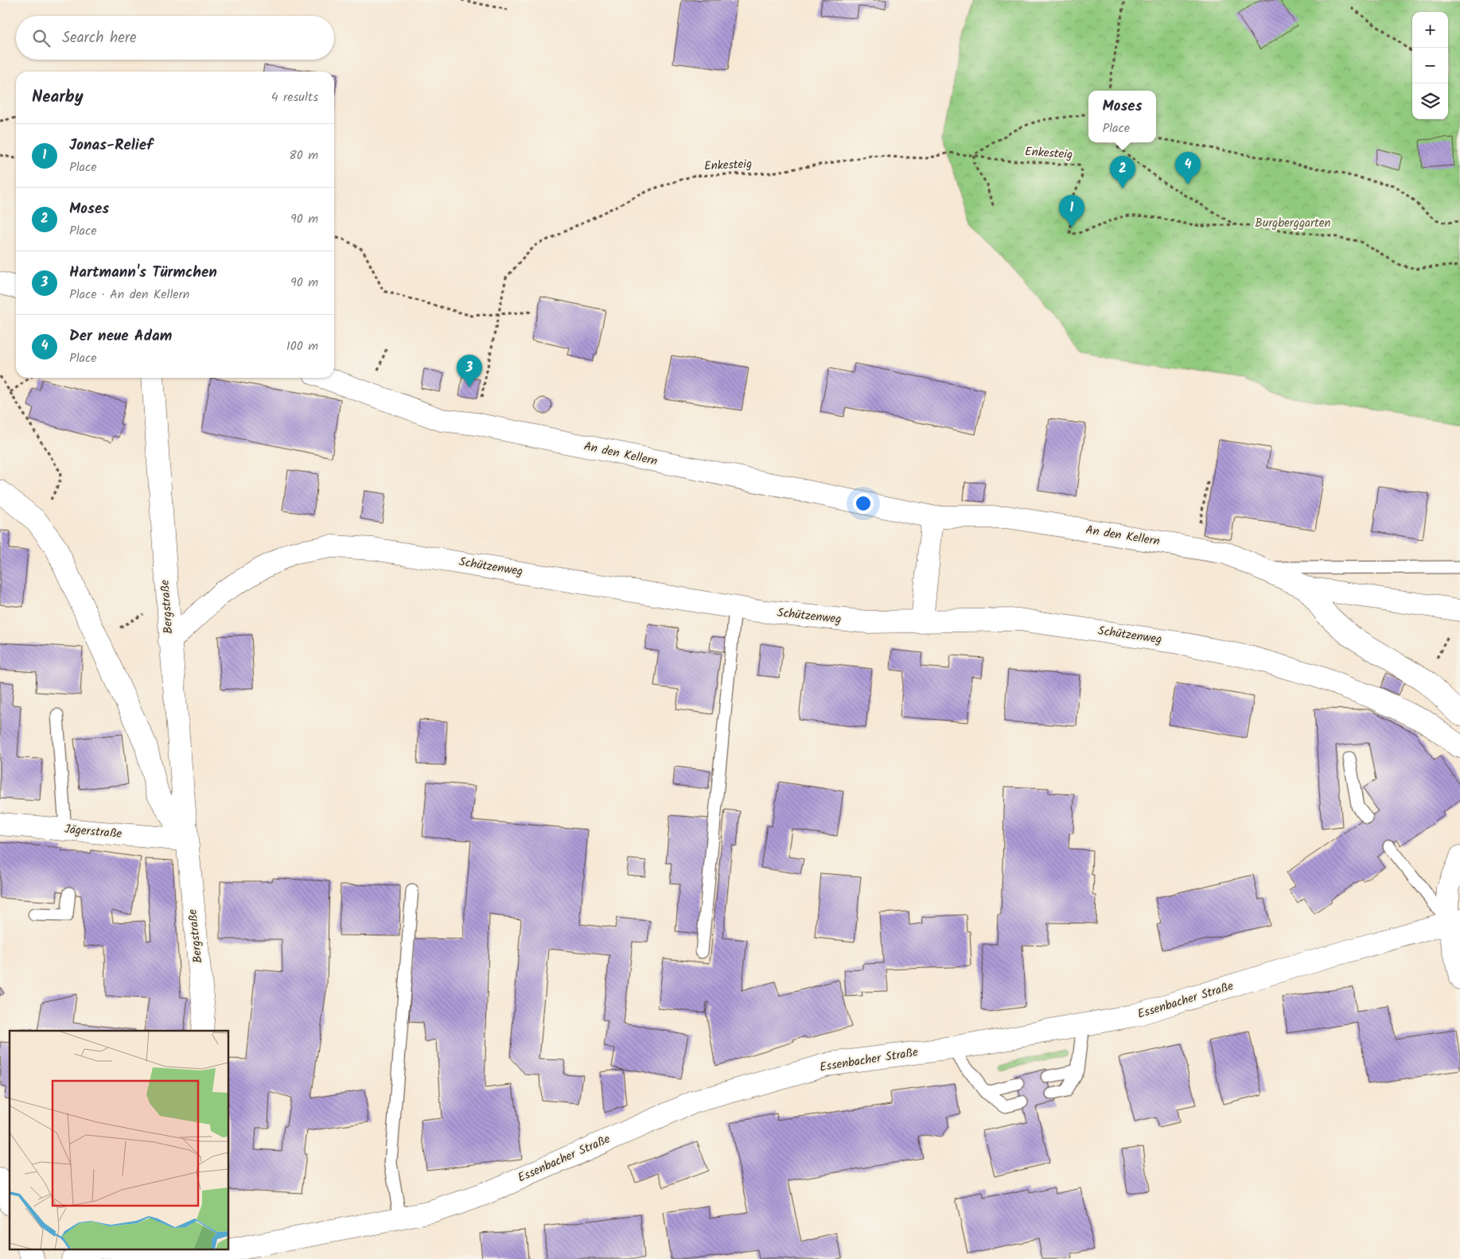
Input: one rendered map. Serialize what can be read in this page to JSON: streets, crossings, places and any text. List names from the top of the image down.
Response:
{
  "streets": {
    "street": [
      "An den Kellern",
      "Schützenweg",
      "Bergstraße",
      "Jägerstraße",
      "Essenbacher Straße"
    ],
    "path": ["Enkesteig"]
  },
  "crossings": [
    ["Enkesteig", "An den Kellern"],
    ["Schützenweg", "Bergstraße"],
    ["Bergstraße", "Jägerstraße"]
  ],
  "parks": ["Burgberggarten"],
  "page": {
    "map_buttons": ["+", "−"],
    "search": "Search here",
    "heading": ["Nearby", "4 results"],
    "popup": ["Moses", "Place"],
    "list": [
      {
        "mark": "1",
        "name": "Jonas-Relief",
        "note": "Place",
        "value": "80 m"
      },
      {
        "mark": "2",
        "name": "Moses",
        "note": "Place",
        "value": "90 m"
      },
      {
        "mark": "3",
        "name": "Hartmann's Türmchen",
        "note": "Place · An den Kellern",
        "value": "90 m"
      },
      {
        "mark": "4",
        "name": "Der neue Adam",
        "note": "Place",
        "value": "100 m"
      }
    ],
    "pins": [
      "4",
      "2",
      "1",
      "3"
    ]
  }
}
